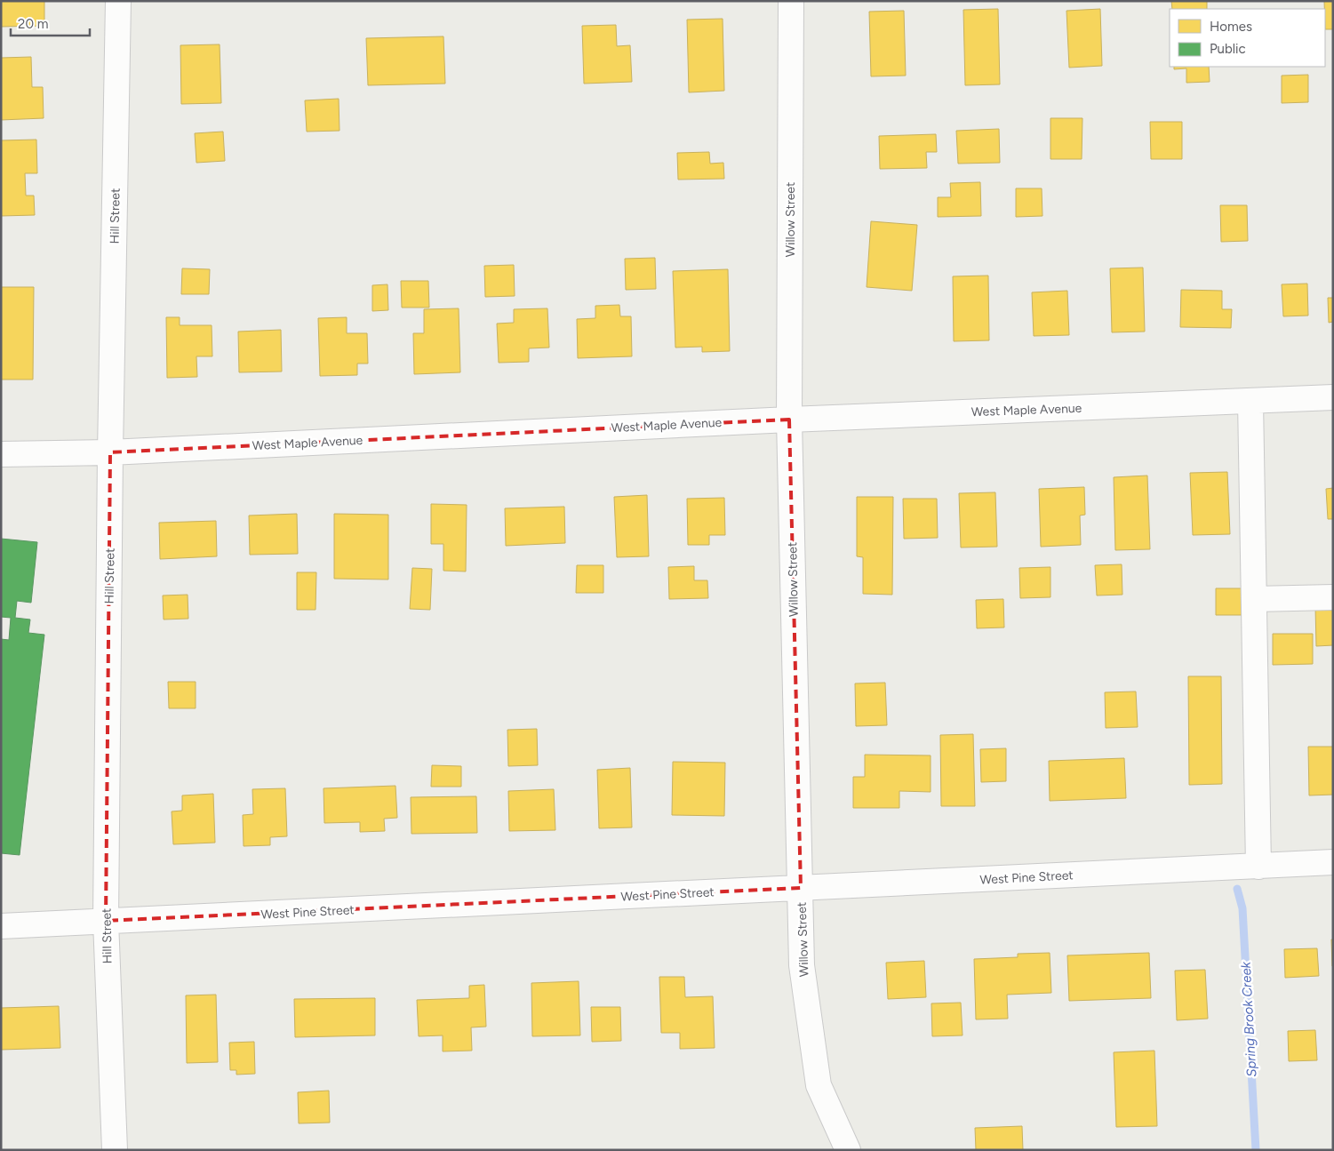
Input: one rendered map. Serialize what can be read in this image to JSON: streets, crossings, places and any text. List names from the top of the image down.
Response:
{
  "streets": {
    "street": [
      "Hill Street",
      "Willow Street",
      "West Maple Avenue",
      "West Pine Street"
    ]
  },
  "crossings": [
    ["Hill Street", "West Maple Avenue"],
    ["Hill Street", "West Pine Street"],
    ["Willow Street", "West Maple Avenue"],
    ["Willow Street", "West Pine Street"]
  ],
  "water": ["Spring Brook Creek"],
  "legend": ["Homes", "Public"],
  "scale_bar": "20 m"
}
